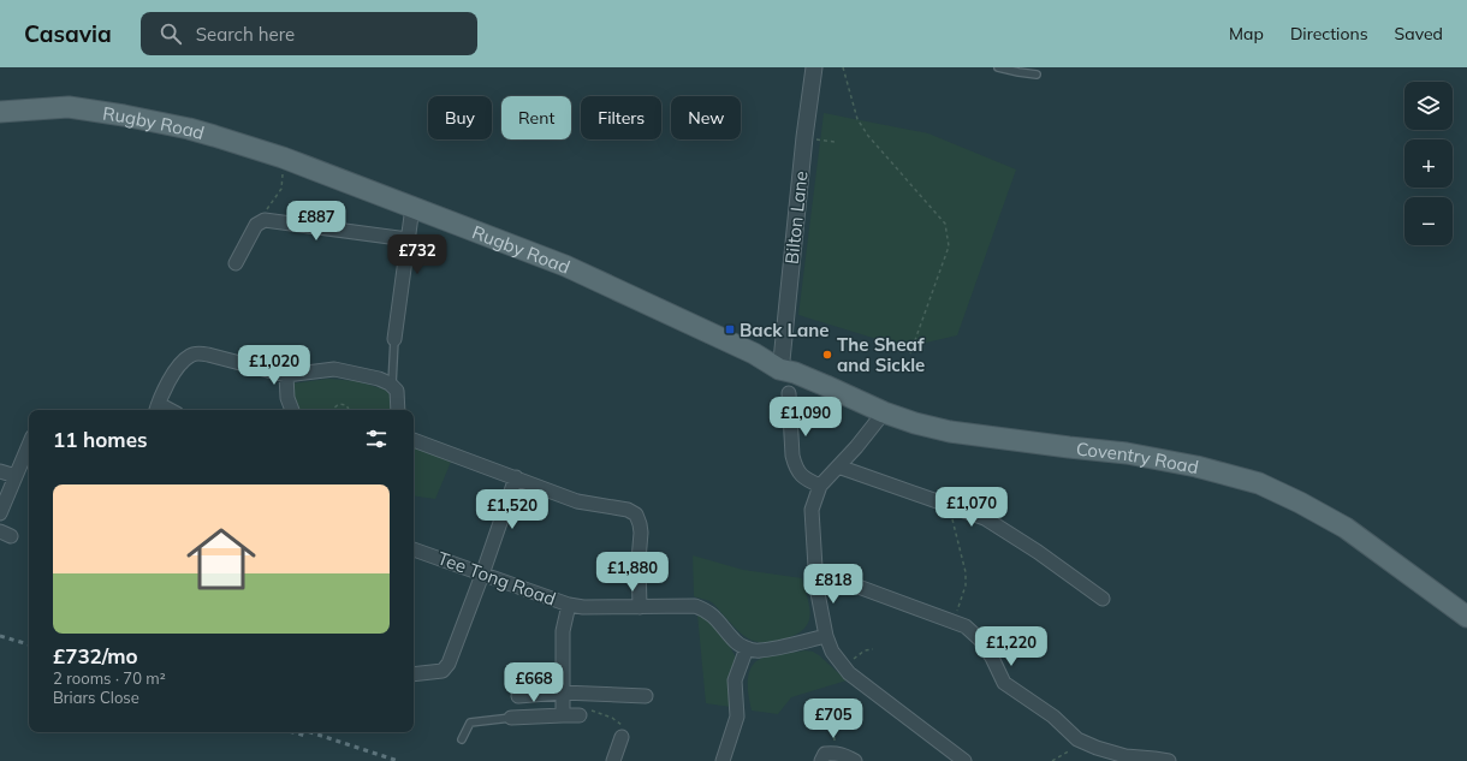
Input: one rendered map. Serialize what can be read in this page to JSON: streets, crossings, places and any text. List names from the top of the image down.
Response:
{
  "streets": {
    "main road": ["Rugby Road", "Coventry Road"],
    "street": ["Bilton Lane", "Tee Tong Road"]
  },
  "crossings": [
    ["Rugby Road", "Bilton Lane"],
    ["Rugby Road", "Coventry Road"],
    ["Bilton Lane", "Coventry Road"]
  ],
  "places": {
    "transit": ["Back Lane"],
    "other": ["The Sheaf and Sickle"]
  },
  "page": {
    "header": "Casavia",
    "search": "Search here",
    "nav": ["Map", "Directions", "Saved"],
    "map_buttons": ["+", "−"],
    "chip": [
      "Buy",
      "Rent",
      "Filters",
      "New"
    ],
    "price": [
      "£887",
      "£732",
      "£1,020",
      "£1,090",
      "£1,070",
      "£1,520",
      "£1,880",
      "£818",
      "£1,220",
      "£668",
      "£705"
    ],
    "heading": "11 homes",
    "list": [
      {
        "name": "£732/mo",
        "note": "2 rooms · 70 m² · Briars Close"
      }
    ]
  }
}
